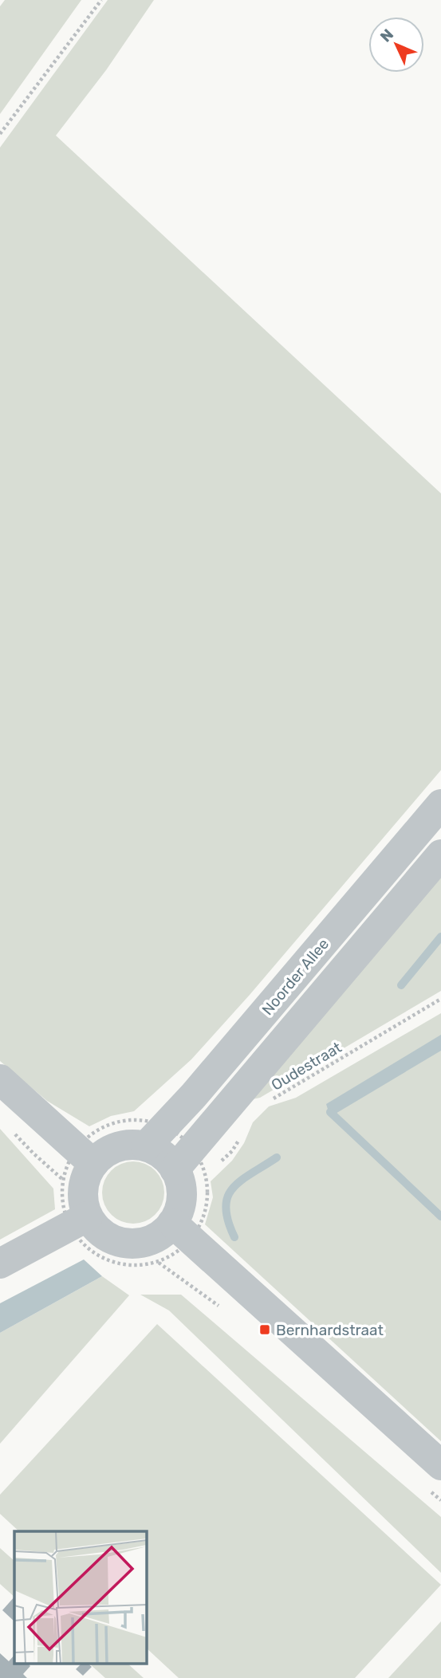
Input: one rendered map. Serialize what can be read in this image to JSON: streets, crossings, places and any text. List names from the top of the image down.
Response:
{
  "streets": {
    "street": ["Noorder Allee"],
    "path": ["Oudestraat"]
  },
  "places": {
    "transit": ["Bernhardstraat"]
  },
  "north": "top left"
}
